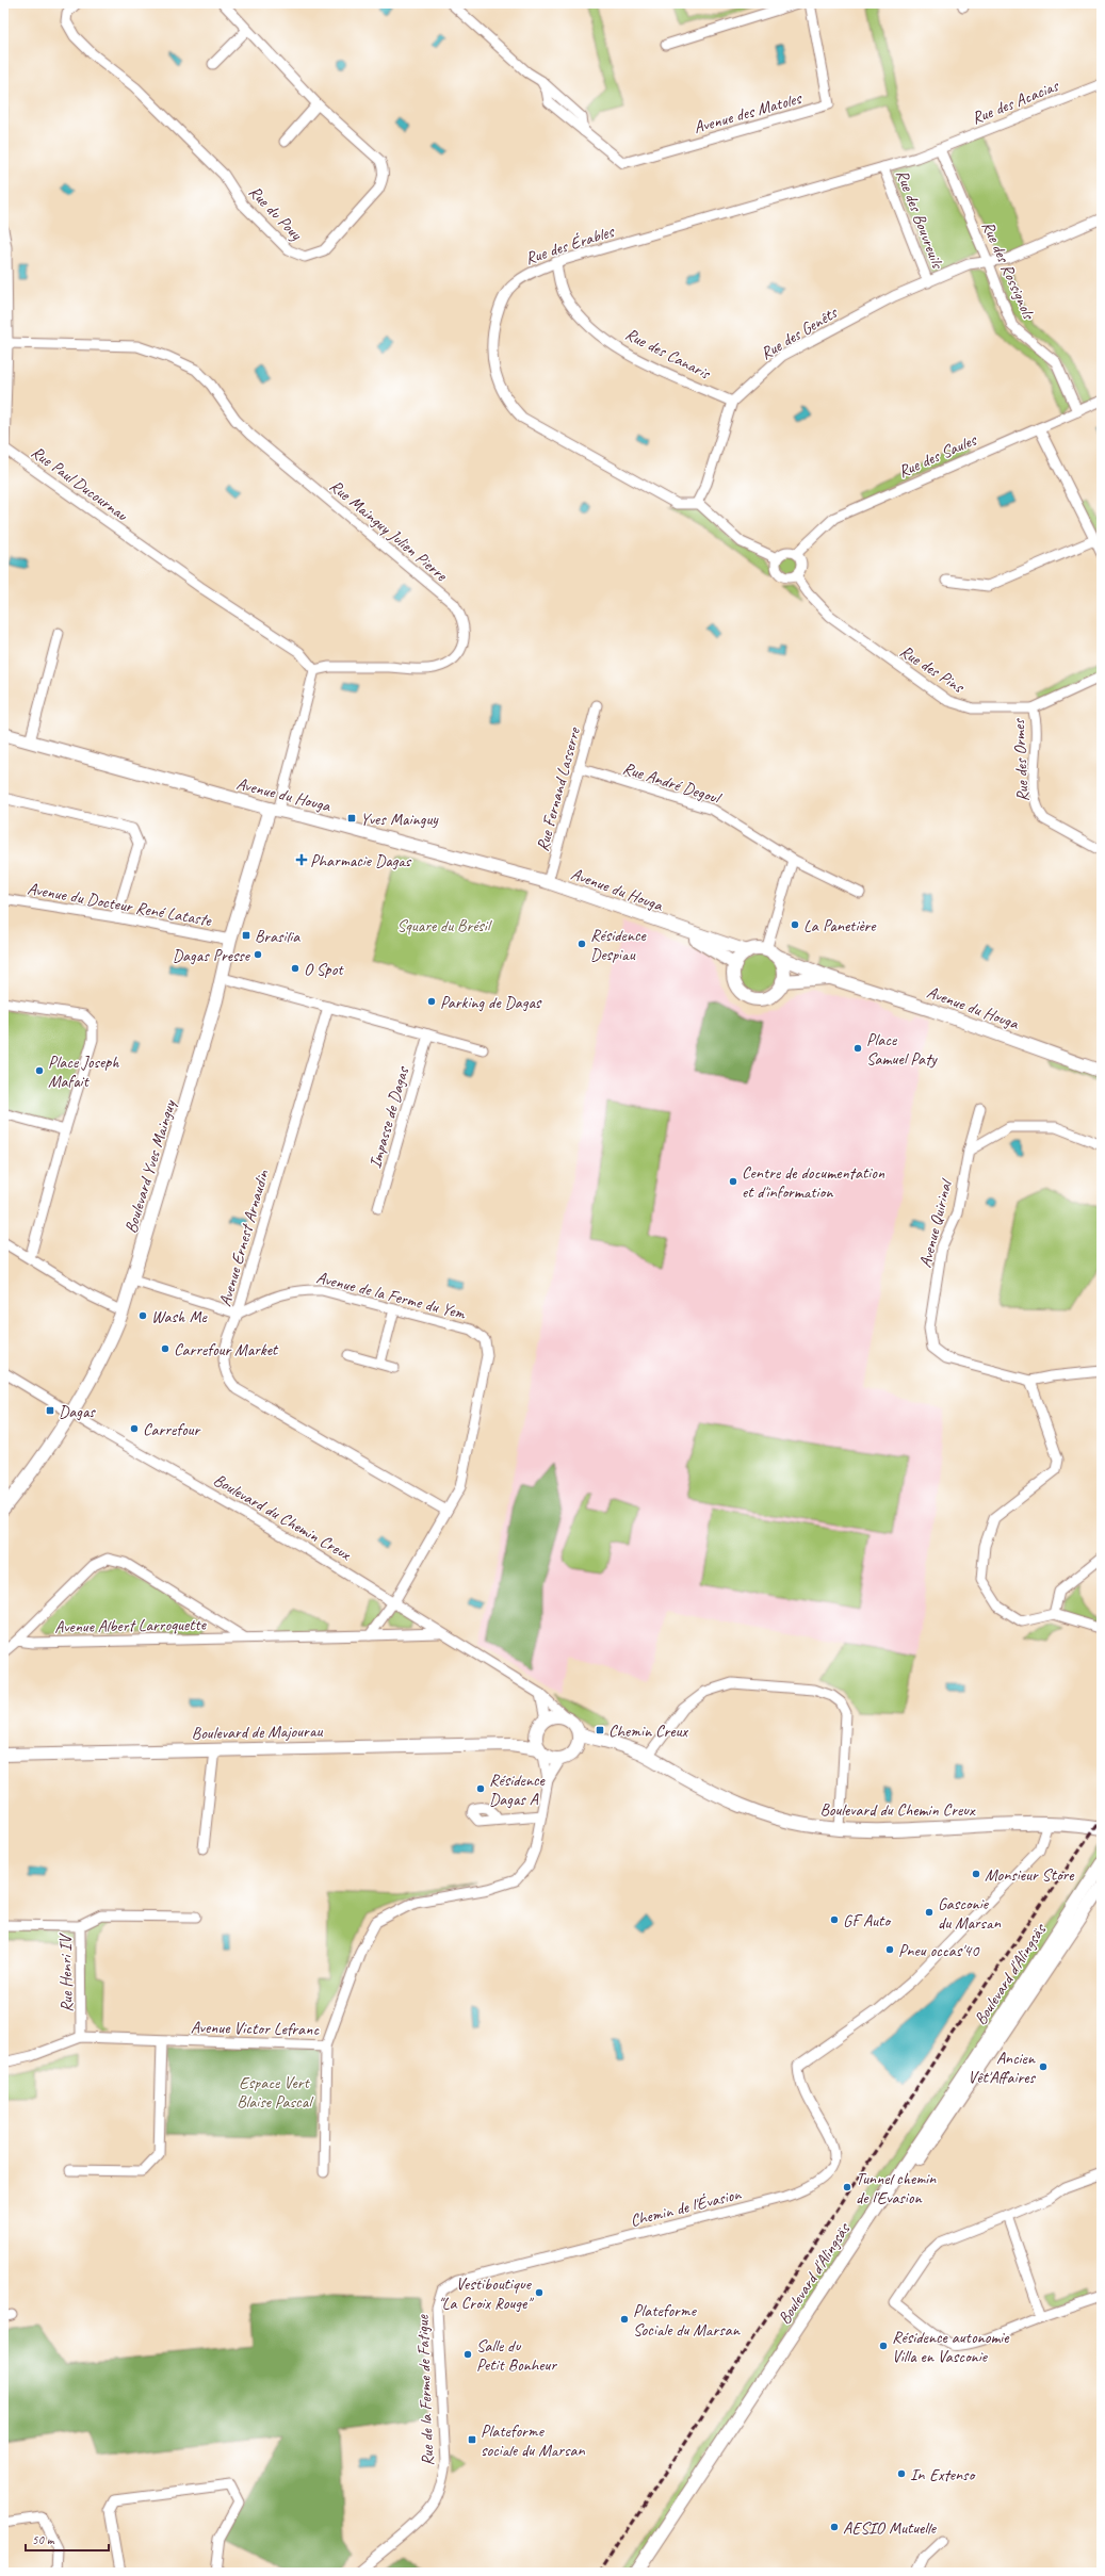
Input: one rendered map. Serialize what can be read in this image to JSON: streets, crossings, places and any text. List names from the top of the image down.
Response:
{
  "streets": {
    "main road": [
      "Avenue du Houga",
      "Boulevard Yves Mainguy",
      "Boulevard du Chemin Creux",
      "Boulevard de Majourau",
      "Boulevard d'Alingsäs"
    ],
    "street": [
      "Rue des Acacias",
      "Avenue des Matoles",
      "Rue du Pouy",
      "Rue des Bouvreuils",
      "Rue des Érables",
      "Rue des Rossignols",
      "Rue des Genêts",
      "Rue des Canaris",
      "Rue des Saules",
      "Rue Paul Ducournau",
      "Rue Mainguy Julien Pierre",
      "Rue des Pins",
      "Rue des Ormes",
      "Rue André Degoul",
      "Rue Fernand Lasserre",
      "Avenue du Docteur René Lataste",
      "Impasse de Dagas",
      "Avenue Quirinal",
      "Avenue Ernest Arnaudin",
      "Avenue de la Ferme du Yem",
      "Avenue Albert Larroquette",
      "Rue Henri IV",
      "Avenue Victor Lefranc",
      "Chemin de l'Évasion",
      "Rue de la Ferme de Fatigue"
    ]
  },
  "crossings": [
    ["Rue des Acacias", "Rue des Érables"],
    ["Rue des Acacias", "Rue des Rossignols"],
    ["Rue des Bouvreuils", "Rue des Érables"],
    ["Rue des Bouvreuils", "Rue des Genêts"],
    ["Rue des Érables", "Rue des Rossignols"],
    ["Rue des Érables", "Rue des Canaris"],
    ["Rue des Rossignols", "Rue des Genêts"],
    ["Rue des Rossignols", "Rue des Saules"],
    ["Rue des Genêts", "Rue des Canaris"],
    ["Rue des Saules", "Rue des Pins"],
    ["Rue Paul Ducournau", "Rue Mainguy Julien Pierre"],
    ["Rue des Pins", "Rue des Ormes"],
    ["Rue André Degoul", "Rue Fernand Lasserre"],
    ["Rue Fernand Lasserre", "Avenue du Houga"],
    ["Avenue du Houga", "Boulevard Yves Mainguy"],
    ["Avenue du Docteur René Lataste", "Boulevard Yves Mainguy"],
    ["Boulevard Yves Mainguy", "Boulevard du Chemin Creux"],
    ["Avenue Ernest Arnaudin", "Avenue de la Ferme du Yem"],
    ["Avenue de la Ferme du Yem", "Boulevard du Chemin Creux"],
    ["Boulevard du Chemin Creux", "Avenue Albert Larroquette"],
    ["Boulevard du Chemin Creux", "Boulevard de Majourau"],
    ["Boulevard du Chemin Creux", "Avenue Victor Lefranc"],
    ["Boulevard du Chemin Creux", "Chemin de l'Évasion"],
    ["Boulevard de Majourau", "Avenue Victor Lefranc"],
    ["Rue Henri IV", "Avenue Victor Lefranc"],
    ["Chemin de l'Évasion", "Rue de la Ferme de Fatigue"]
  ],
  "parks": ["Square du Brésil", "Espace Vert Blaise Pascal"],
  "places": {
    "transit": [
      "Yves Mainguy",
      "Brasilia",
      "Dagas",
      "Chemin Creux",
      "Plateforme sociale du Marsan"
    ],
    "health": ["Pharmacie Dagas"],
    "other": [
      "La Panetière",
      "Résidence Despiau",
      "Dagas Presse",
      "O Spot",
      "Parking de Dagas",
      "Place Samuel Paty",
      "Place Joseph Mafait",
      "Centre de documentation et d'information",
      "Wash Me",
      "Carrefour Market",
      "Carrefour",
      "Résidence Dagas A",
      "Monsieur Store",
      "Gasconie du Marsan",
      "GF Auto",
      "Pneu occas'40",
      "Ancien Vêt'Affaires",
      "Tunnel chemin de l'Evasion",
      "Vestiboutique \"La Croix Rouge\"",
      "Plateforme Sociale du Marsan",
      "Résidence autonomie Villa en Vasconie",
      "Salle du Petit Bonheur",
      "In Extenso",
      "AESIO Mutuelle"
    ]
  },
  "scale_bar": "50 m"
}
